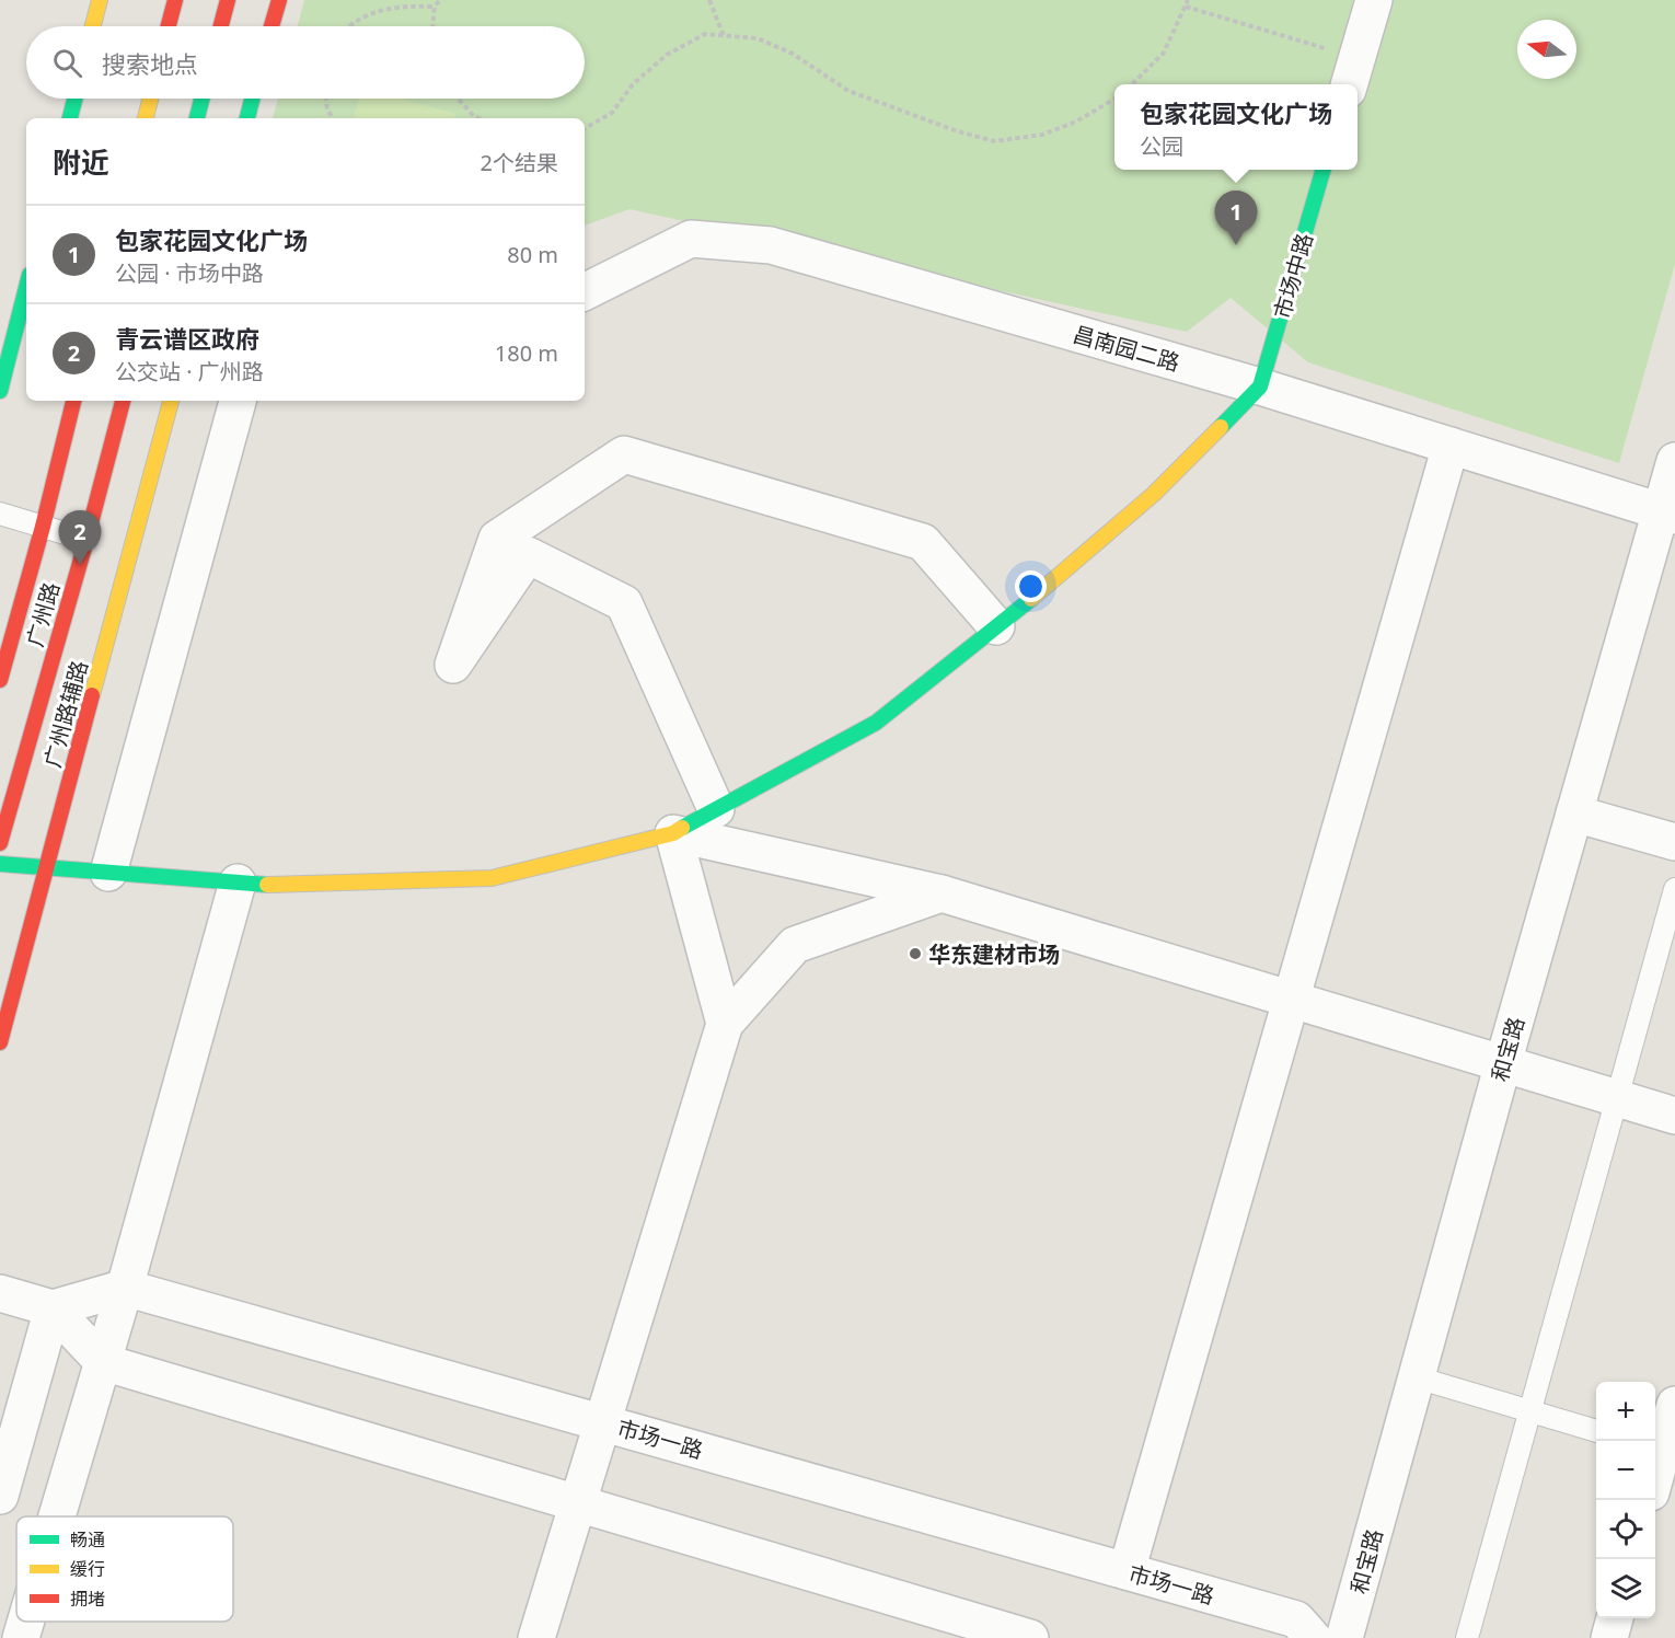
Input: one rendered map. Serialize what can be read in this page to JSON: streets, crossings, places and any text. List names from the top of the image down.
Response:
{
  "streets": {
    "main road": ["市场中路", "广州路", "广州路辅路"],
    "street": ["昌南园二路", "和宝路", "市场一路"]
  },
  "crossings": [
    ["市场中路", "昌南园二路"],
    ["昌南园二路", "和宝路"]
  ],
  "places": ["华东建材市场"],
  "legend": ["畅通", "缓行", "拥堵"],
  "north": "left",
  "page": {
    "search": "搜索地点",
    "popup": ["包家花园文化广场", "公园"],
    "heading": ["附近", "2个结果"],
    "pins": ["1", "2"],
    "list": [
      {
        "mark": "1",
        "name": "包家花园文化广场",
        "note": "公园 · 市场中路",
        "value": "80 m"
      },
      {
        "mark": "2",
        "name": "青云谱区政府",
        "note": "公交站 · 广州路",
        "value": "180 m"
      }
    ],
    "map_buttons": ["+", "−"]
  }
}
